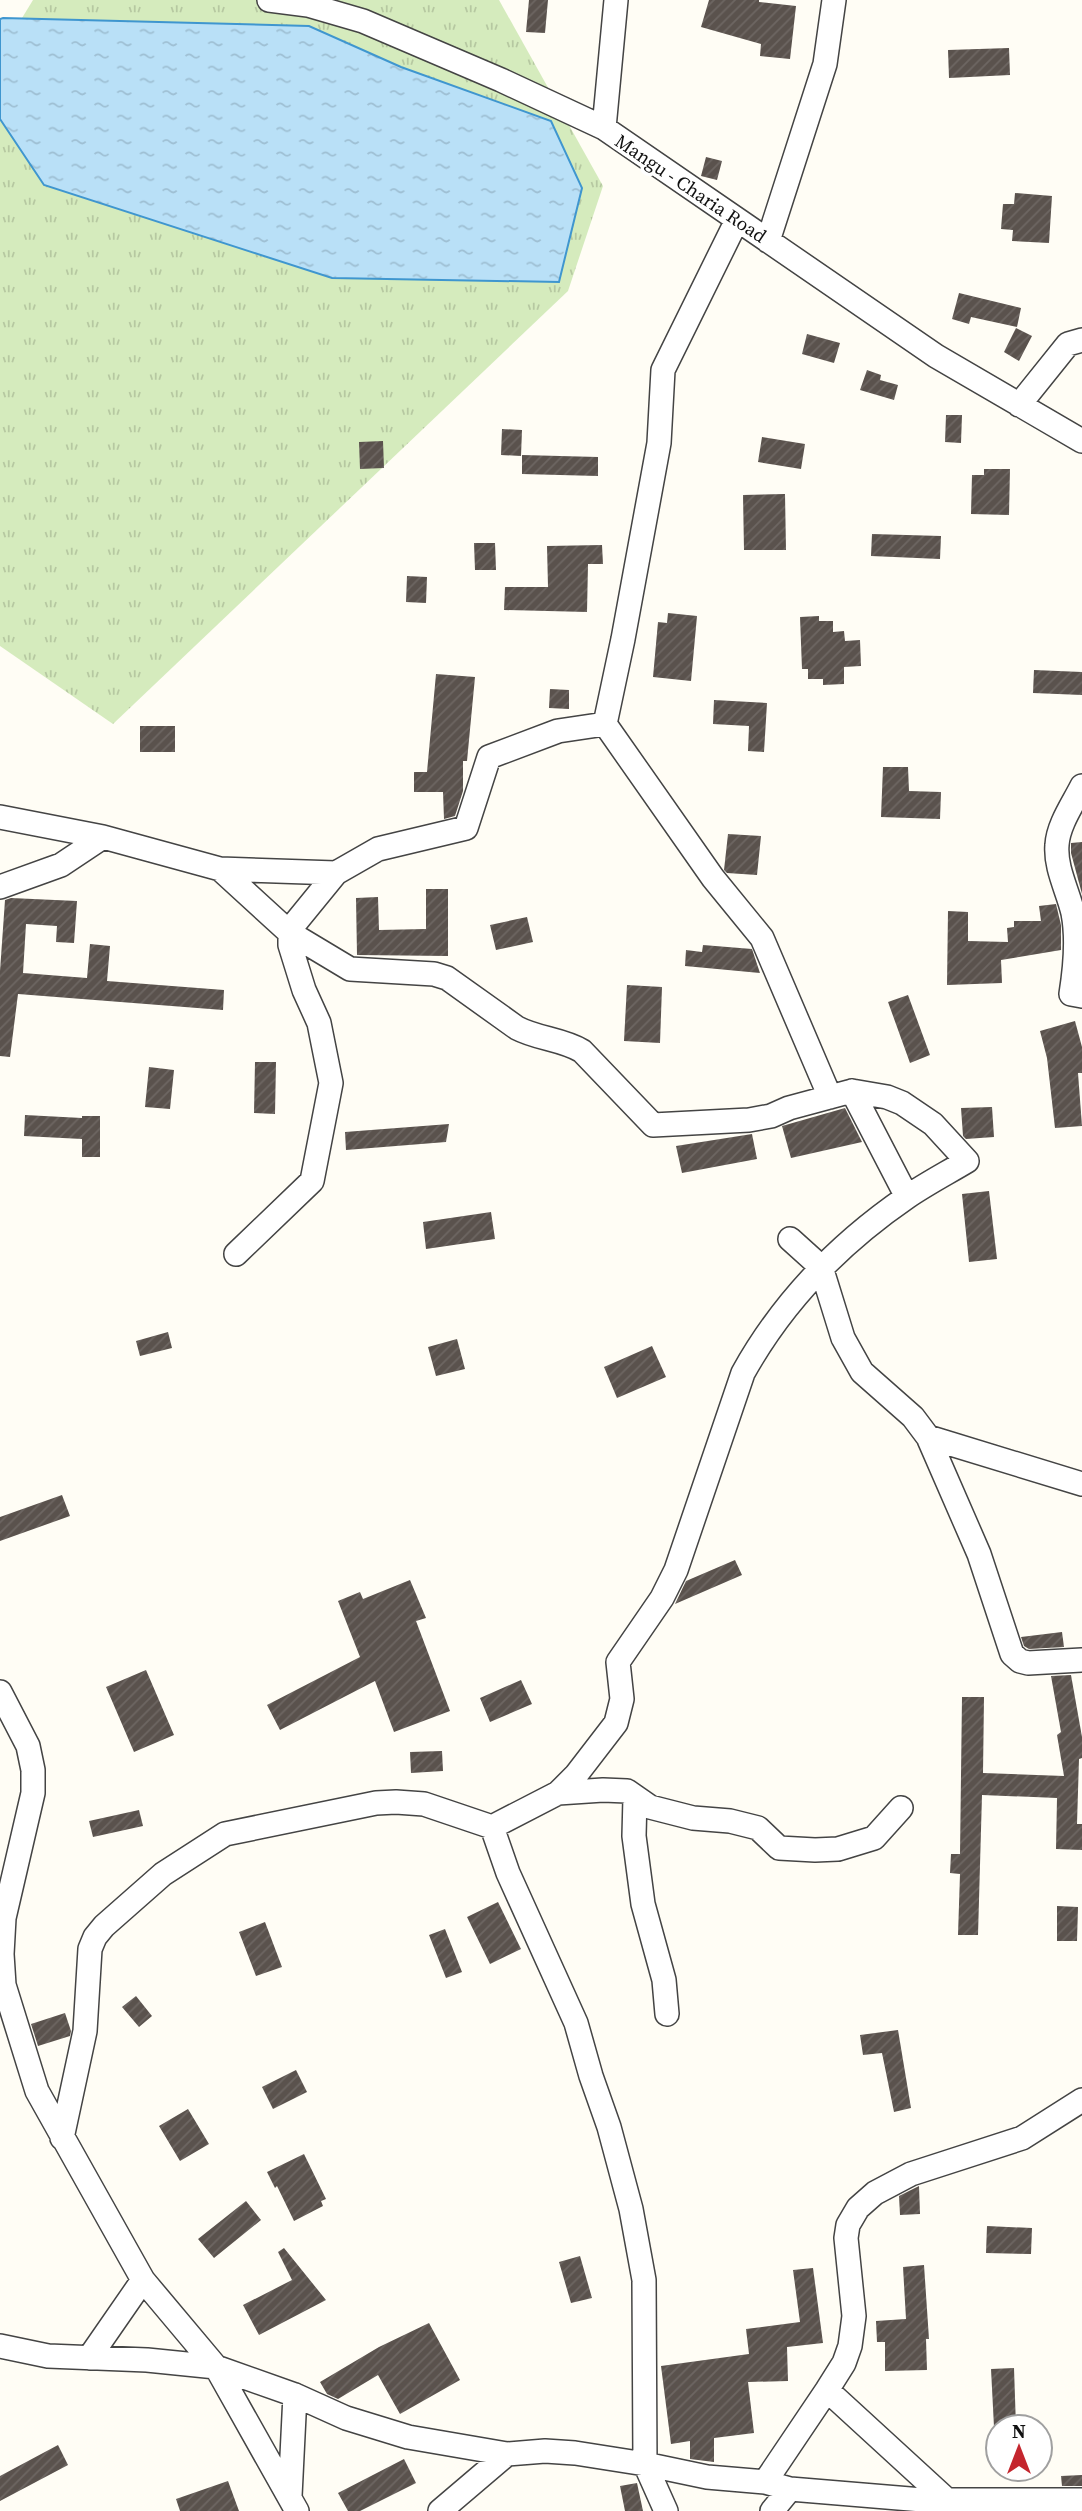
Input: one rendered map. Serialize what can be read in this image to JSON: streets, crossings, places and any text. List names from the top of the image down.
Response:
{
  "streets": {
    "street": ["Mangu - Charia Road"]
  },
  "north": "top"
}
